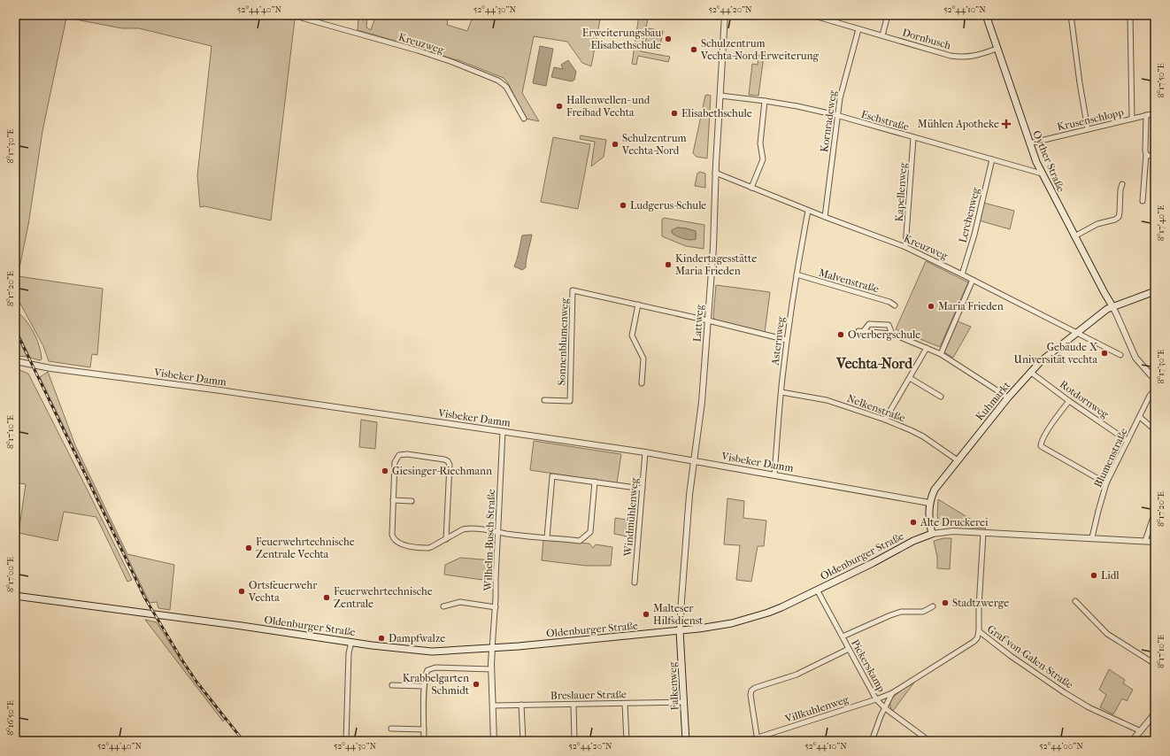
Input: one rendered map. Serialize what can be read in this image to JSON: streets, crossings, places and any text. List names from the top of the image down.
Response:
{
  "streets": {
    "main road": [
      "Oyther Straße",
      "Kuhmarkt",
      "Oldenburger Straße",
      "Falkenweg"
    ],
    "street": [
      "Dornbusch",
      "Kreuzweg",
      "Krusenschlopp",
      "Eschstraße",
      "Kornradeweg",
      "Kapellenweg",
      "Lerchenweg",
      "Malvenstraße",
      "Lattweg",
      "Asternweg",
      "Sonnenblumenweg",
      "Visbeker Damm",
      "Rotdornweg",
      "Nelkenstraße",
      "Blumenstraße",
      "Windmühlenweg",
      "Wilhelm-Busch-Straße",
      "Graf-von-Galen-Straße",
      "Pickerskamp",
      "Breslauer Straße",
      "Villkuhlenweg"
    ]
  },
  "crossings": [
    ["Dornbusch", "Kornradeweg"],
    ["Dornbusch", "Oyther Straße"],
    ["Kreuzweg", "Kornradeweg"],
    ["Kreuzweg", "Kapellenweg"],
    ["Kreuzweg", "Lerchenweg"],
    ["Kreuzweg", "Lattweg"],
    ["Kreuzweg", "Asternweg"],
    ["Kreuzweg", "Kuhmarkt"],
    ["Krusenschlopp", "Oyther Straße"],
    ["Eschstraße", "Kornradeweg"],
    ["Eschstraße", "Oyther Straße"],
    ["Eschstraße", "Kapellenweg"],
    ["Eschstraße", "Lerchenweg"],
    ["Eschstraße", "Lattweg"],
    ["Oyther Straße", "Kuhmarkt"],
    ["Malvenstraße", "Asternweg"],
    ["Lattweg", "Visbeker Damm"],
    ["Lattweg", "Oldenburger Straße"],
    ["Lattweg", "Falkenweg"],
    ["Asternweg", "Visbeker Damm"],
    ["Asternweg", "Nelkenstraße"],
    ["Visbeker Damm", "Kuhmarkt"],
    ["Visbeker Damm", "Windmühlenweg"],
    ["Visbeker Damm", "Wilhelm-Busch-Straße"],
    ["Rotdornweg", "Kuhmarkt"],
    ["Rotdornweg", "Blumenstraße"],
    ["Kuhmarkt", "Nelkenstraße"],
    ["Kuhmarkt", "Oldenburger Straße"],
    ["Blumenstraße", "Oldenburger Straße"],
    ["Wilhelm-Busch-Straße", "Oldenburger Straße"],
    ["Oldenburger Straße", "Graf-von-Galen-Straße"],
    ["Oldenburger Straße", "Pickerskamp"],
    ["Oldenburger Straße", "Falkenweg"],
    ["Graf-von-Galen-Straße", "Villkuhlenweg"],
    ["Pickerskamp", "Villkuhlenweg"],
    ["Falkenweg", "Breslauer Straße"]
  ],
  "districts": ["Vechta-Nord"],
  "places": {
    "other": [
      "Erweiterungsbau Elisabethschule",
      "Schulzentrum Vechta-Nord Erweiterung",
      "Hallenwellen- und Freibad Vechta",
      "Elisabethschule",
      "Schulzentrum Vechta-Nord",
      "Ludgerus-Schule",
      "Kindertagesstätte Maria Frieden",
      "Maria Frieden",
      "Overbergschule",
      "Gebäude X Universität vechta",
      "Giesinger-Riechmann",
      "Alte Druckerei",
      "Feuerwehrtechnische Zentrale Vechta",
      "Lidl",
      "Ortsfeuerwehr Vechta",
      "Feuerwehrtechnische Zentrale",
      "Stadtzwerge",
      "Malteser Hilfsdienst",
      "Dampfwalze",
      "Krabbelgarten Schmidt"
    ],
    "health": ["Mühlen Apotheke"]
  },
  "coordinates": [
    "52°44'40\"N",
    "52°44'30\"N",
    "52°44'20\"N",
    "52°44'10\"N",
    "8°17'50\"E",
    "8°17'30\"E",
    "8°17'40\"E",
    "8°17'20\"E",
    "8°17'10\"E",
    "8°17'00\"E",
    "8°16'50\"E",
    "52°44'00\"N"
  ]
}
